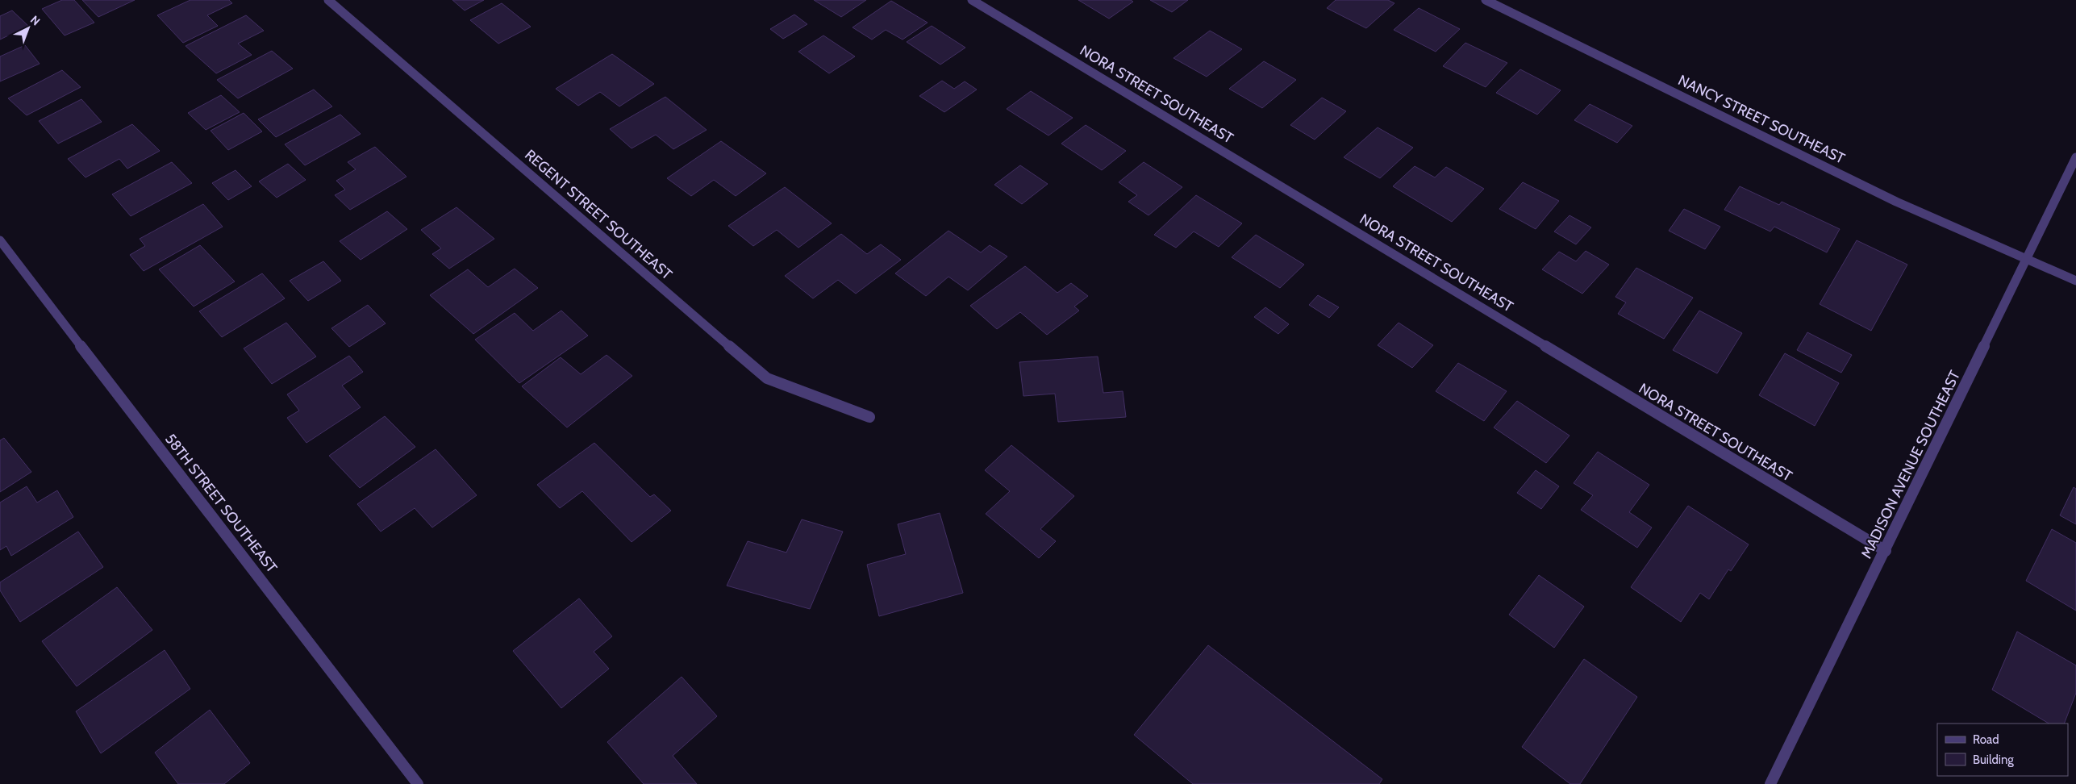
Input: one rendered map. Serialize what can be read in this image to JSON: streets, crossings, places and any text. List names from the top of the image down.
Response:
{
  "streets": {
    "street": [
      "NORA STREET SOUTHEAST",
      "NANCY STREET SOUTHEAST",
      "REGENT STREET SOUTHEAST",
      "MADISON AVENUE SOUTHEAST",
      "58TH STREET SOUTHEAST"
    ]
  },
  "crossings": [
    ["NORA STREET SOUTHEAST", "MADISON AVENUE SOUTHEAST"],
    ["NANCY STREET SOUTHEAST", "MADISON AVENUE SOUTHEAST"]
  ],
  "legend": ["Road", "Building"],
  "north": "top right"
}
